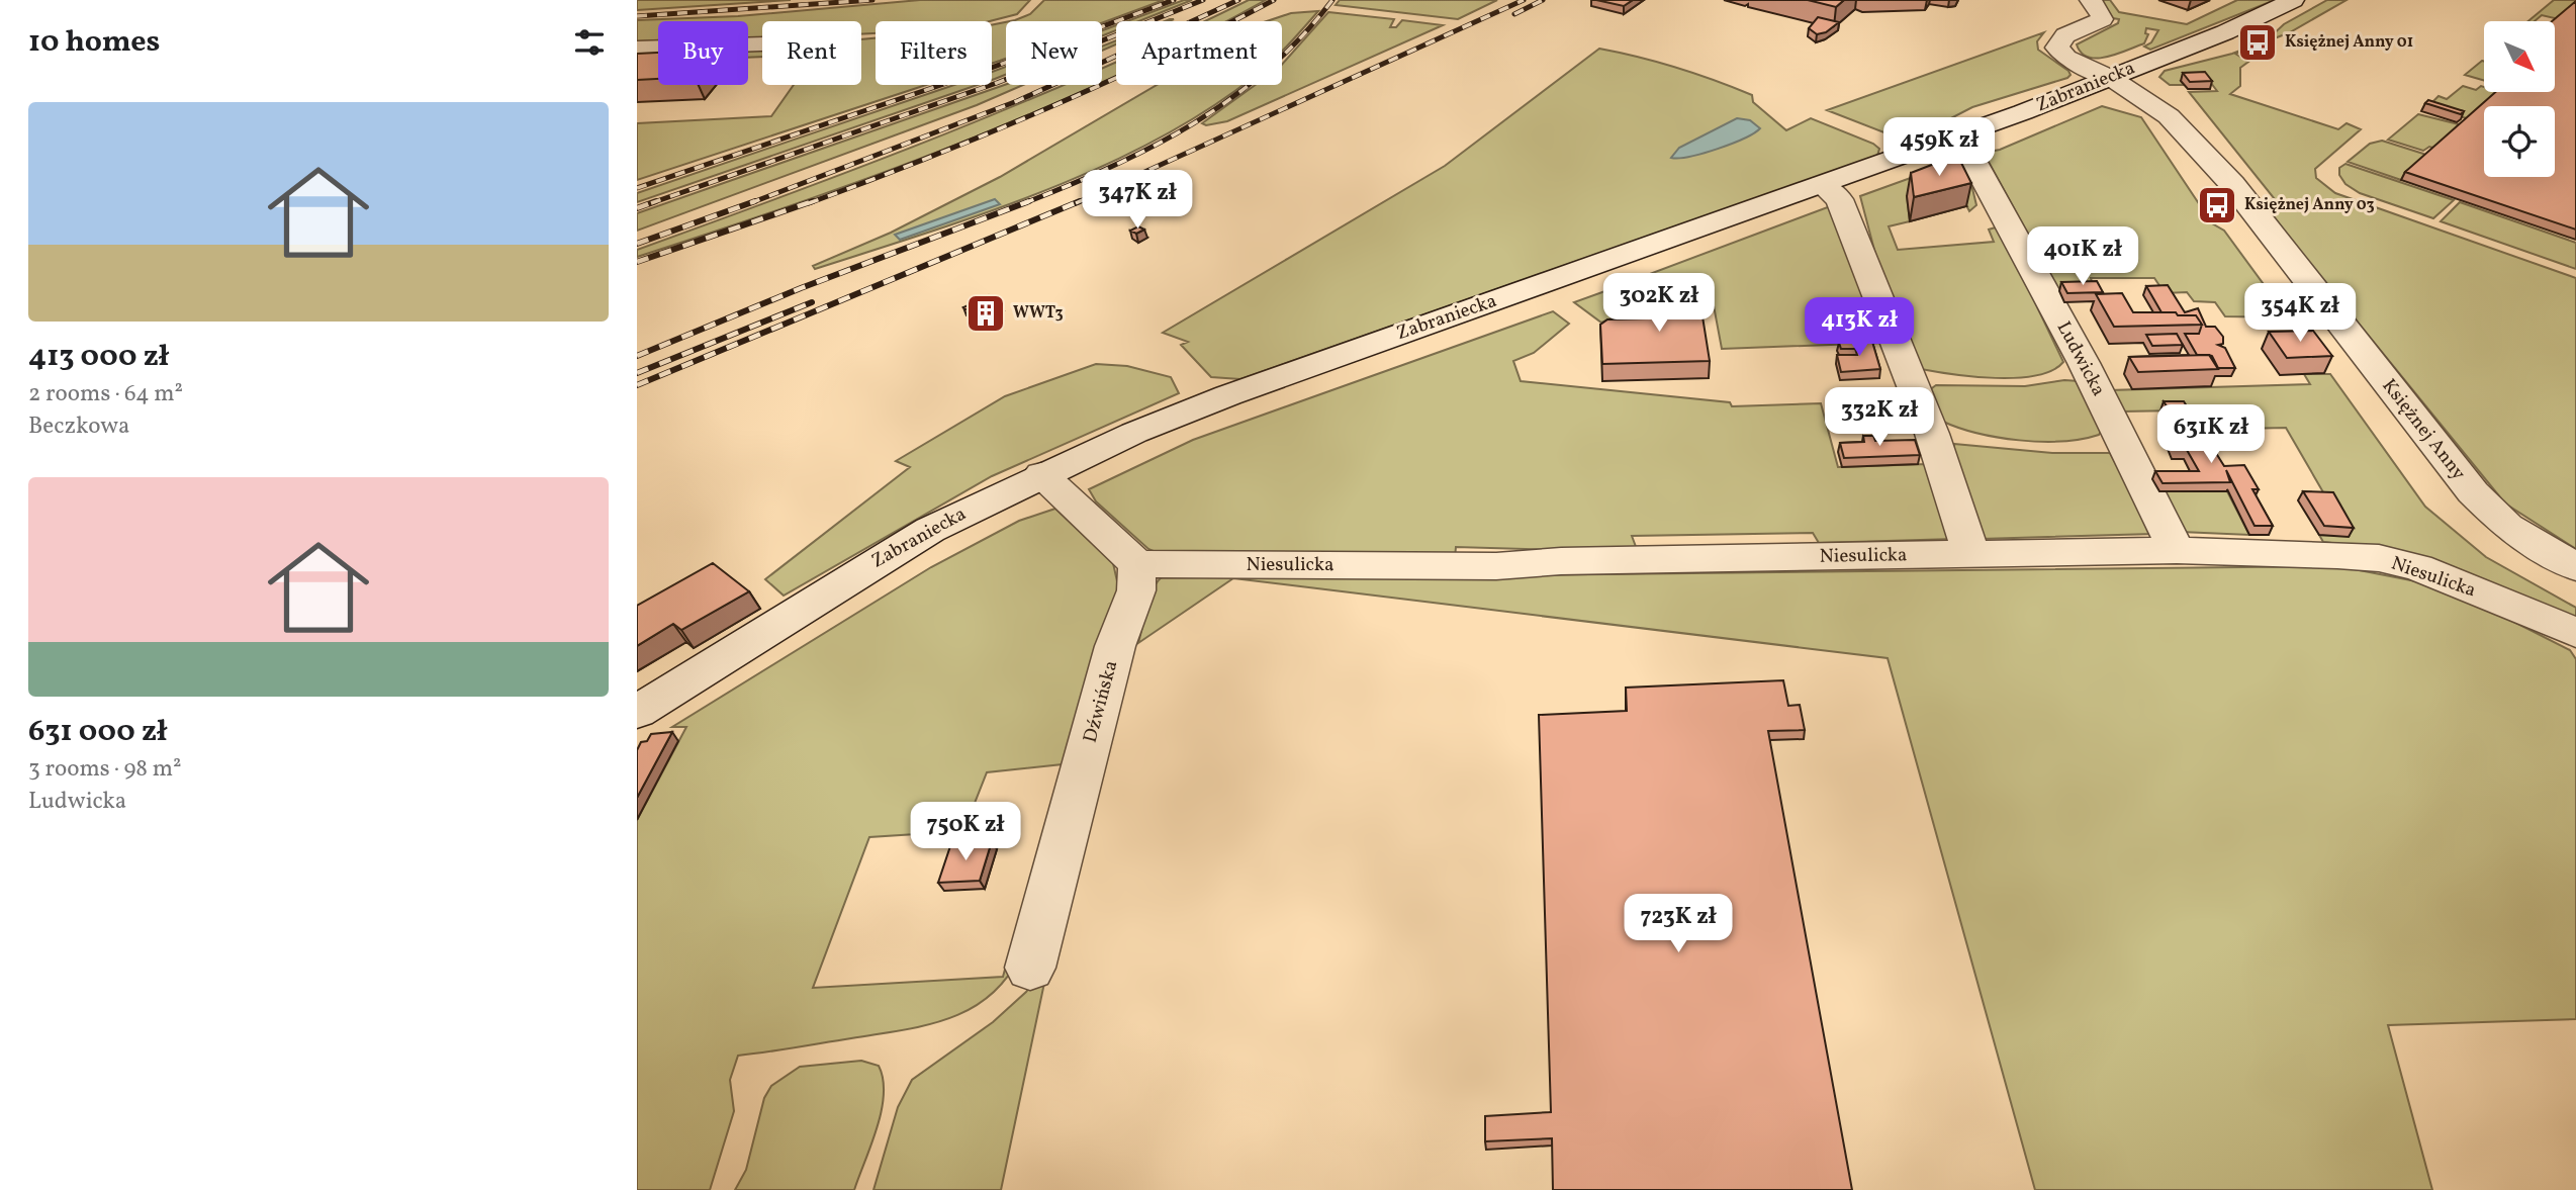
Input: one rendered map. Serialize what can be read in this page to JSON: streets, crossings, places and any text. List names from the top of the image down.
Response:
{
  "streets": {
    "street": [
      "Zabraniecka",
      "Ludwicka",
      "Księżnej Anny",
      "Niesulicka",
      "Dźwińska"
    ]
  },
  "crossings": [
    ["Zabraniecka", "Ludwicka"],
    ["Zabraniecka", "Księżnej Anny"],
    ["Ludwicka", "Niesulicka"],
    ["Niesulicka", "Dźwińska"]
  ],
  "places": {
    "bus stop": ["Księżnej Anny 01", "Księżnej Anny 03"],
    "building": ["WWT3"]
  },
  "north": "bottom right",
  "page": {
    "heading": "10 homes",
    "chip": [
      "Buy",
      "Rent",
      "Filters",
      "New",
      "Apartment"
    ],
    "list": [
      {
        "name": "413 000 zł",
        "note": "2 rooms · 64 m² · Beczkowa"
      },
      {
        "name": "631 000 zł",
        "note": "3 rooms · 98 m² · Ludwicka"
      }
    ],
    "price": [
      "459K zł",
      "347K zł",
      "401K zł",
      "302K zł",
      "354K zł",
      "413K zł",
      "332K zł",
      "631K zł",
      "750K zł",
      "723K zł"
    ]
  }
}
